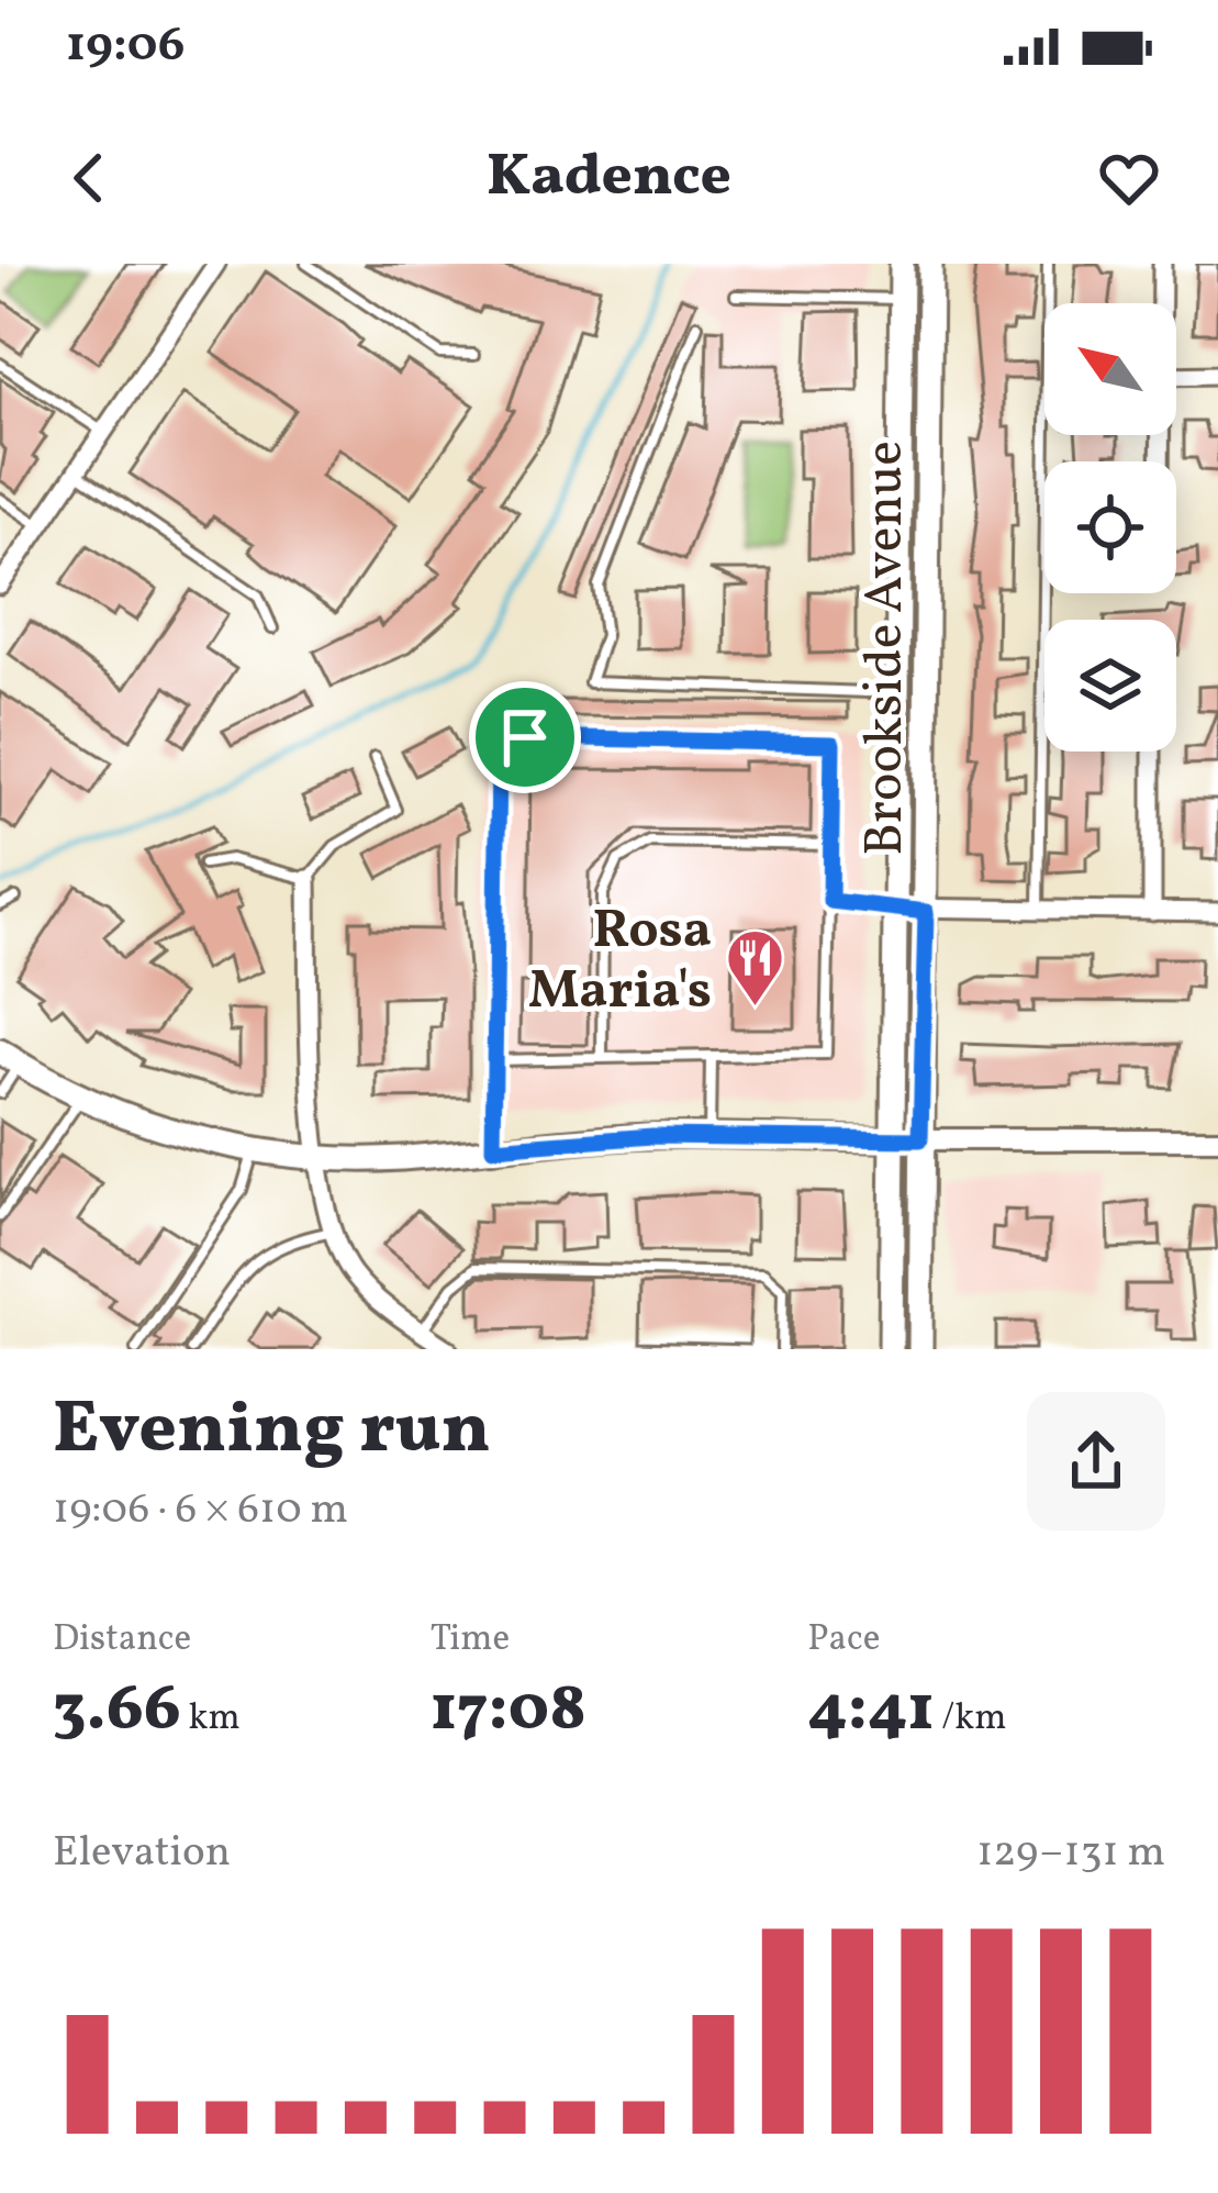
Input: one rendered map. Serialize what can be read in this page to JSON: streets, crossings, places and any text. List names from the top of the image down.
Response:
{
  "streets": {
    "main road": ["Brookside Avenue"]
  },
  "places": {
    "restaurant": ["Rosa Maria's"]
  },
  "north": "top left",
  "page": {
    "status": "19:06",
    "header": "Kadence",
    "heading": ["Evening run", "19:06 · 6 × 610 m"],
    "stats": [
      ["Distance", "3.66 km"],
      ["Time", "17:08"],
      ["Pace", "4:41 /km"]
    ],
    "chart": ["Elevation", "129–131 m"]
  }
}
